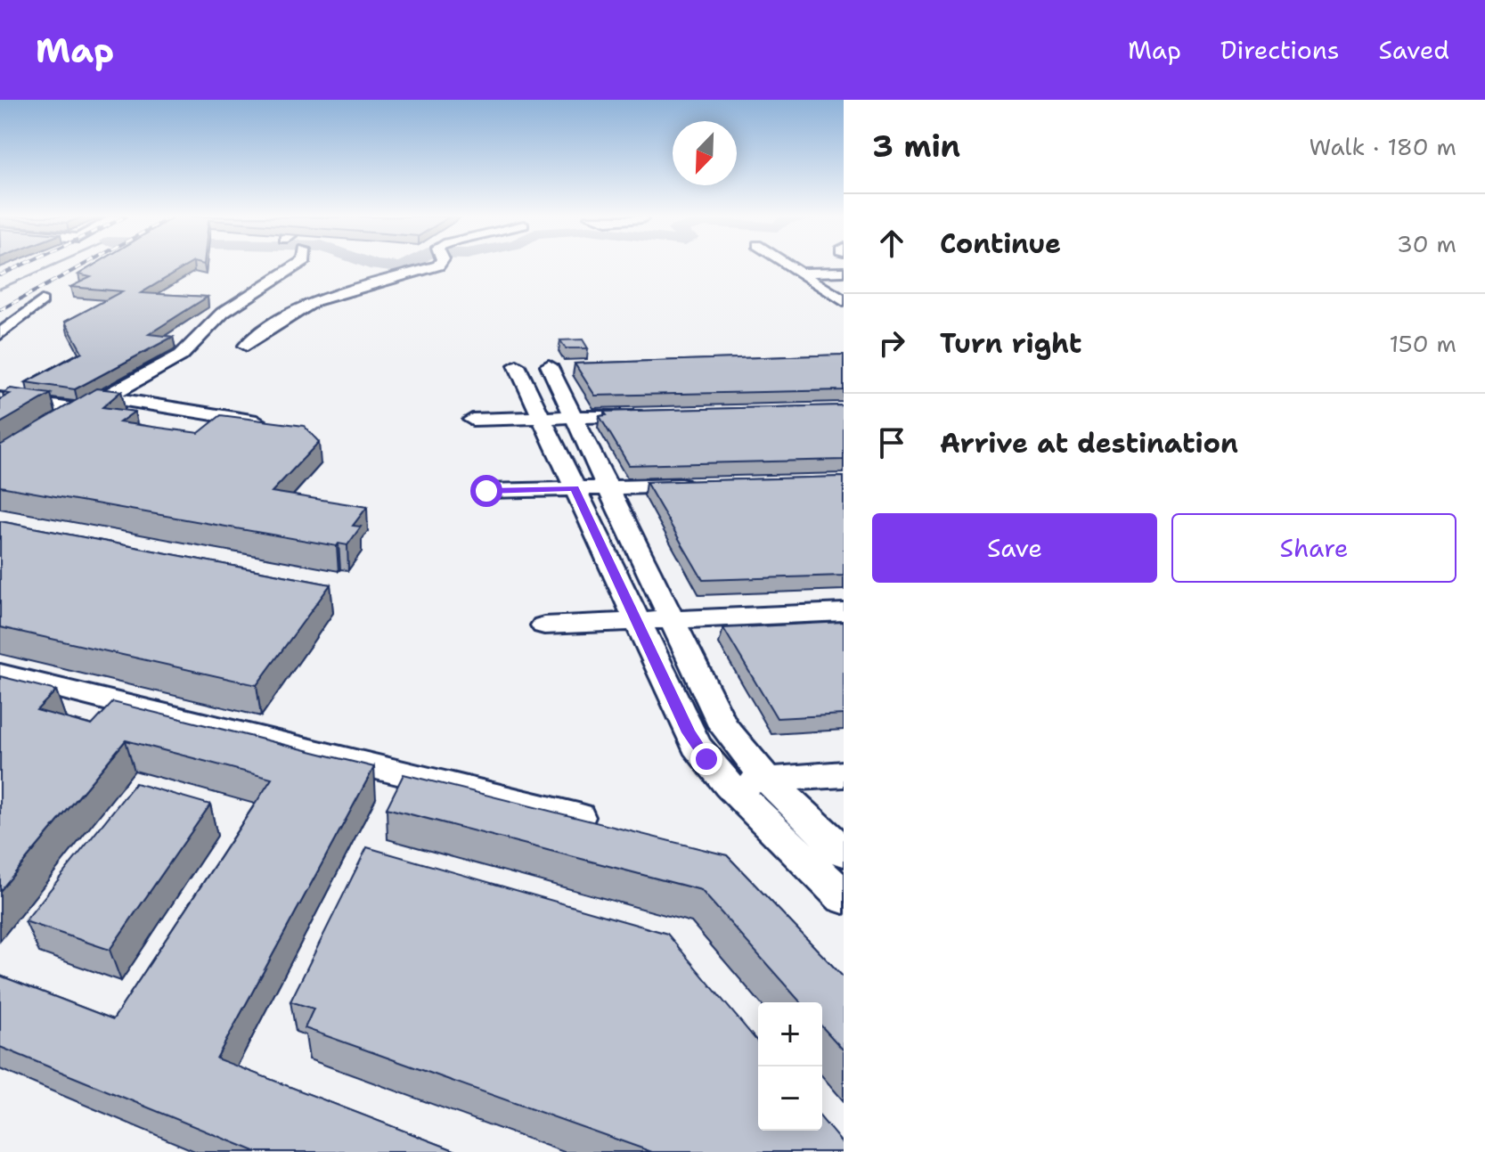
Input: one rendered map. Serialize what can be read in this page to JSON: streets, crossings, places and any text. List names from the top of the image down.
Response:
{
  "north": "bottom left",
  "page": {
    "header": "Map",
    "nav": ["Map", "Directions", "Saved"],
    "heading": ["3 min", "Walk · 180 m"],
    "list": [
      ["Continue", "30 m"],
      ["Turn right", "150 m"],
      "Arrive at destination"
    ],
    "buttons": ["Save", "Share"],
    "map_buttons": ["+", "−"]
  }
}
